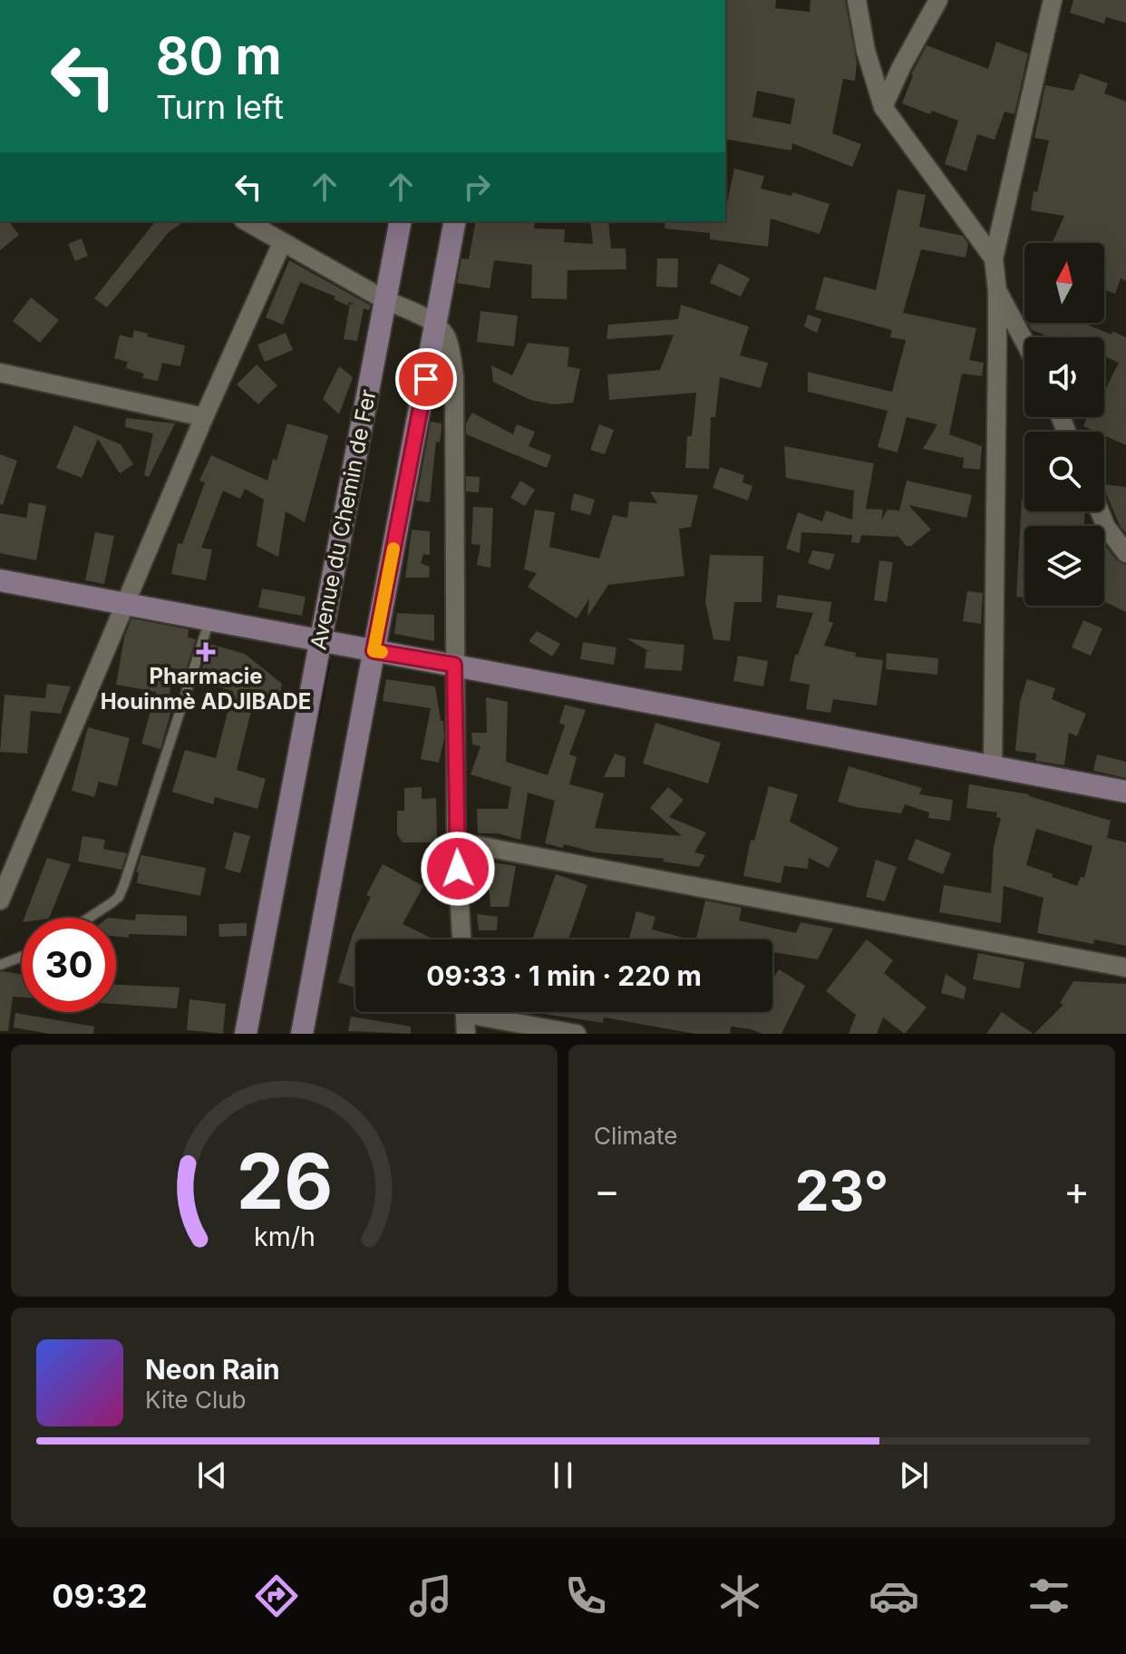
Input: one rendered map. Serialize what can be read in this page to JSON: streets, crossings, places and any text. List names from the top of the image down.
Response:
{
  "streets": {
    "main road": ["Avenue du Chemin de Fer"]
  },
  "places": {
    "health": ["Pharmacie Houinmè ADJIBADE"]
  },
  "north": "top",
  "page": {
    "turn": ["80 m", "Turn left"],
    "limit": "30",
    "trip": "09:33 · 1 min · 220 m",
    "tile": "Climate",
    "heat": ["−", "23°", "+"],
    "song": ["Neon Rain", "Kite Club"],
    "tabs": "09:32",
    "gauge": ["26", "km/h"]
  }
}
